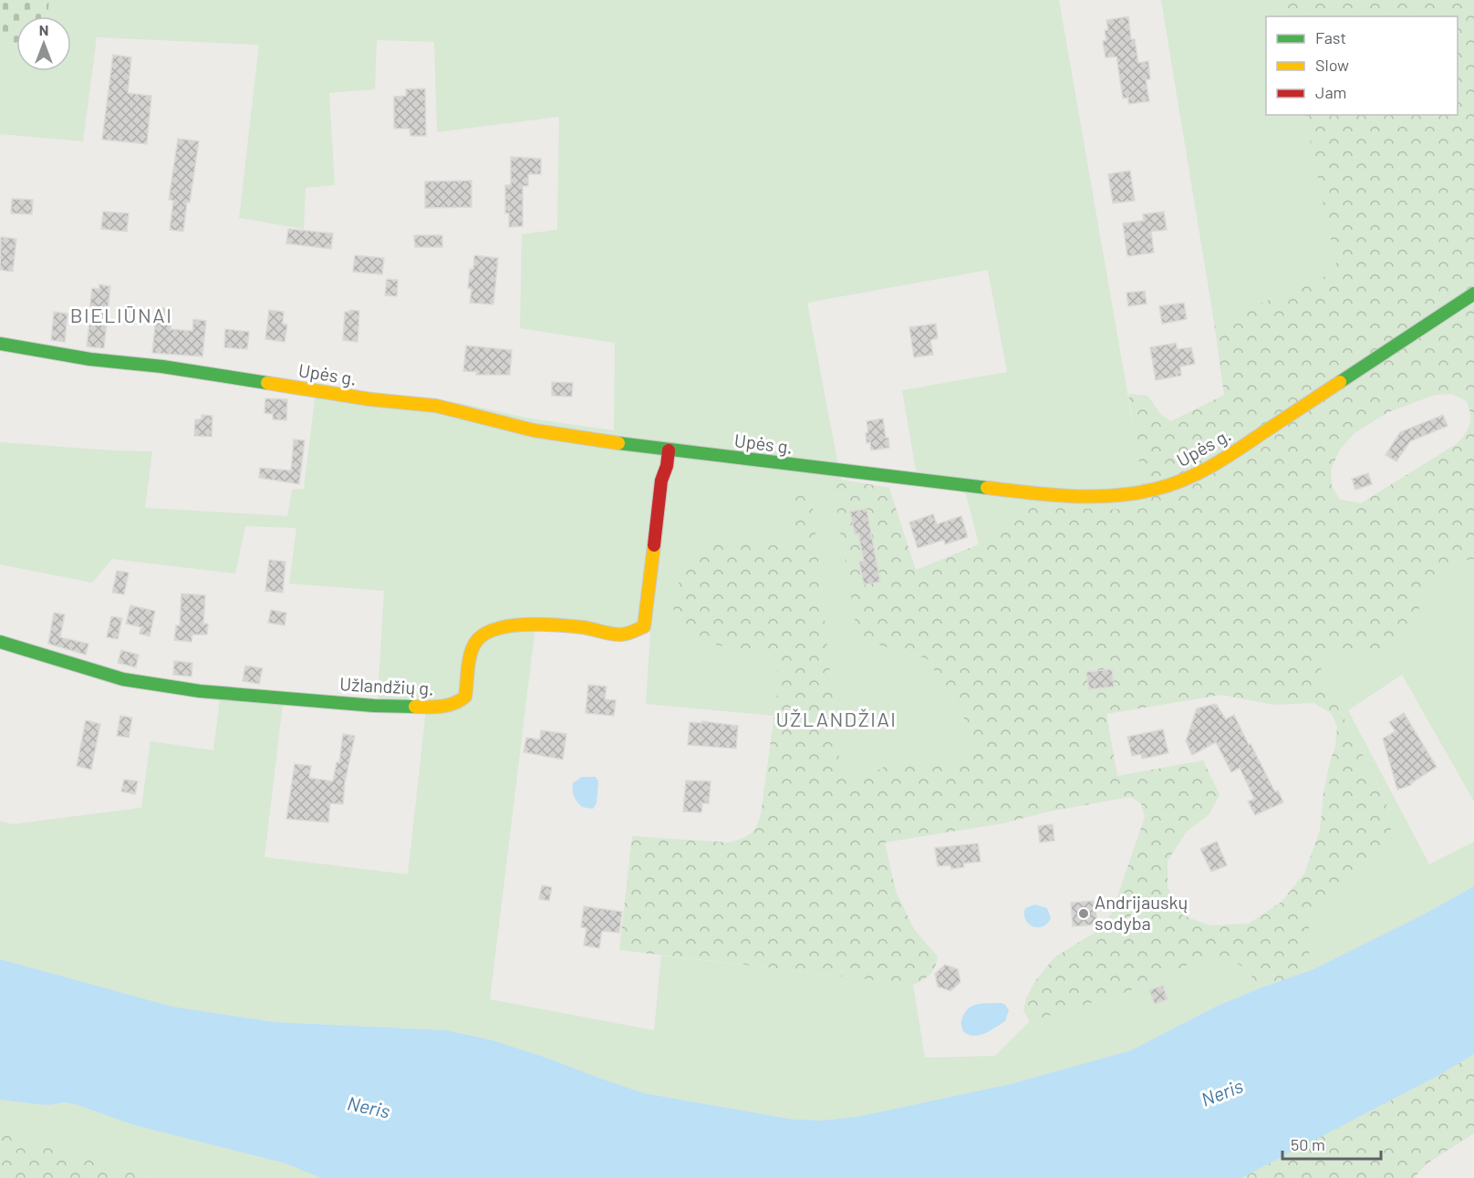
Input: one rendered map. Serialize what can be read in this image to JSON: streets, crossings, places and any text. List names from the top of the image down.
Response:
{
  "streets": {
    "street": ["Upės g.", "Užlandžių g."]
  },
  "crossings": [
    ["Upės g.", "Užlandžių g."]
  ],
  "districts": ["BIELIŪNAI", "UŽLANDŽIAI"],
  "water": ["Neris"],
  "places": ["Andrijauskų sodyba"],
  "legend": ["Fast", "Slow", "Jam"],
  "scale_bar": "50 m",
  "north": "top"
}
